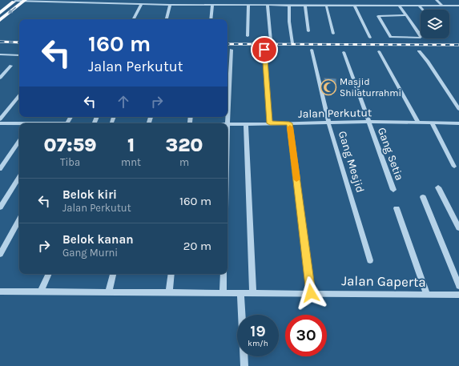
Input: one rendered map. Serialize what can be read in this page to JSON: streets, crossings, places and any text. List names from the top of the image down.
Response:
{
  "streets": {
    "street": [
      "Jalan Perkutut",
      "Gang Setia",
      "Gang Mesjid",
      "Jalan Gaperta"
    ]
  },
  "crossings": [
    ["Jalan Perkutut", "Gang Setia"],
    ["Jalan Perkutut", "Gang Mesjid"]
  ],
  "places": {
    "mosque": ["Masjid Shilaturrahmi"]
  },
  "page": {
    "turn": ["160 m", "Jalan Perkutut"],
    "eta": [
      "07:59",
      "Tiba",
      "1",
      "mnt",
      "320",
      "m"
    ],
    "list": [
      {
        "name": "Belok kiri",
        "note": "Jalan Perkutut",
        "value": "160 m"
      },
      {
        "name": "Belok kanan",
        "note": "Gang Murni",
        "value": "20 m"
      }
    ],
    "speed": "19 km/h",
    "limit": "30"
  }
}
